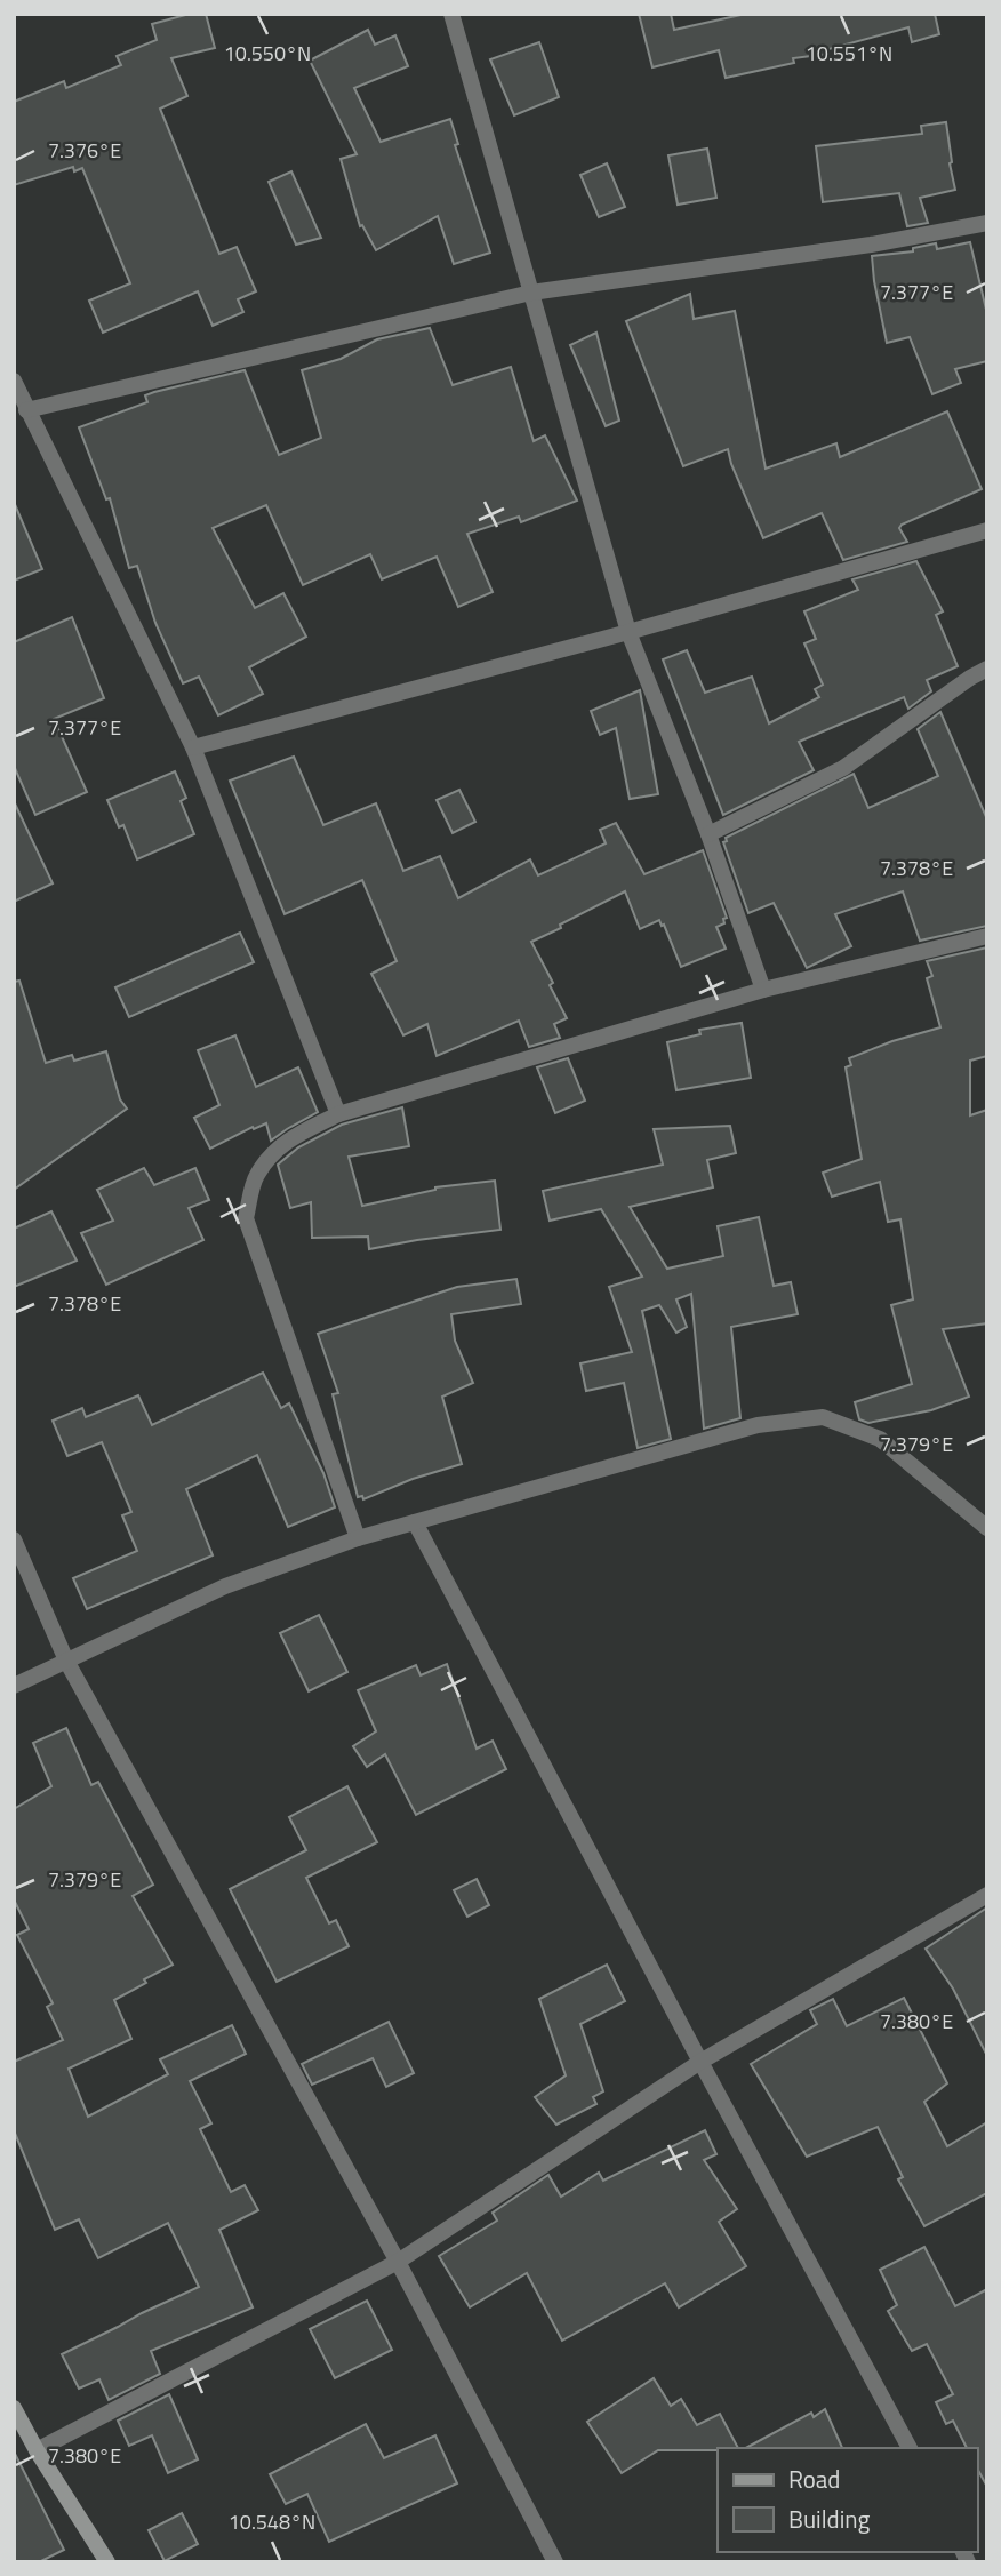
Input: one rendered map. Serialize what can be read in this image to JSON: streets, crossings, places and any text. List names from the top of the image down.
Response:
{
  "legend": ["Road", "Building"],
  "coordinates": [
    "10.550°N",
    "10.551°N",
    "7.376°E",
    "7.377°E",
    "7.378°E",
    "7.379°E",
    "7.380°E",
    "10.548°N"
  ]
}
